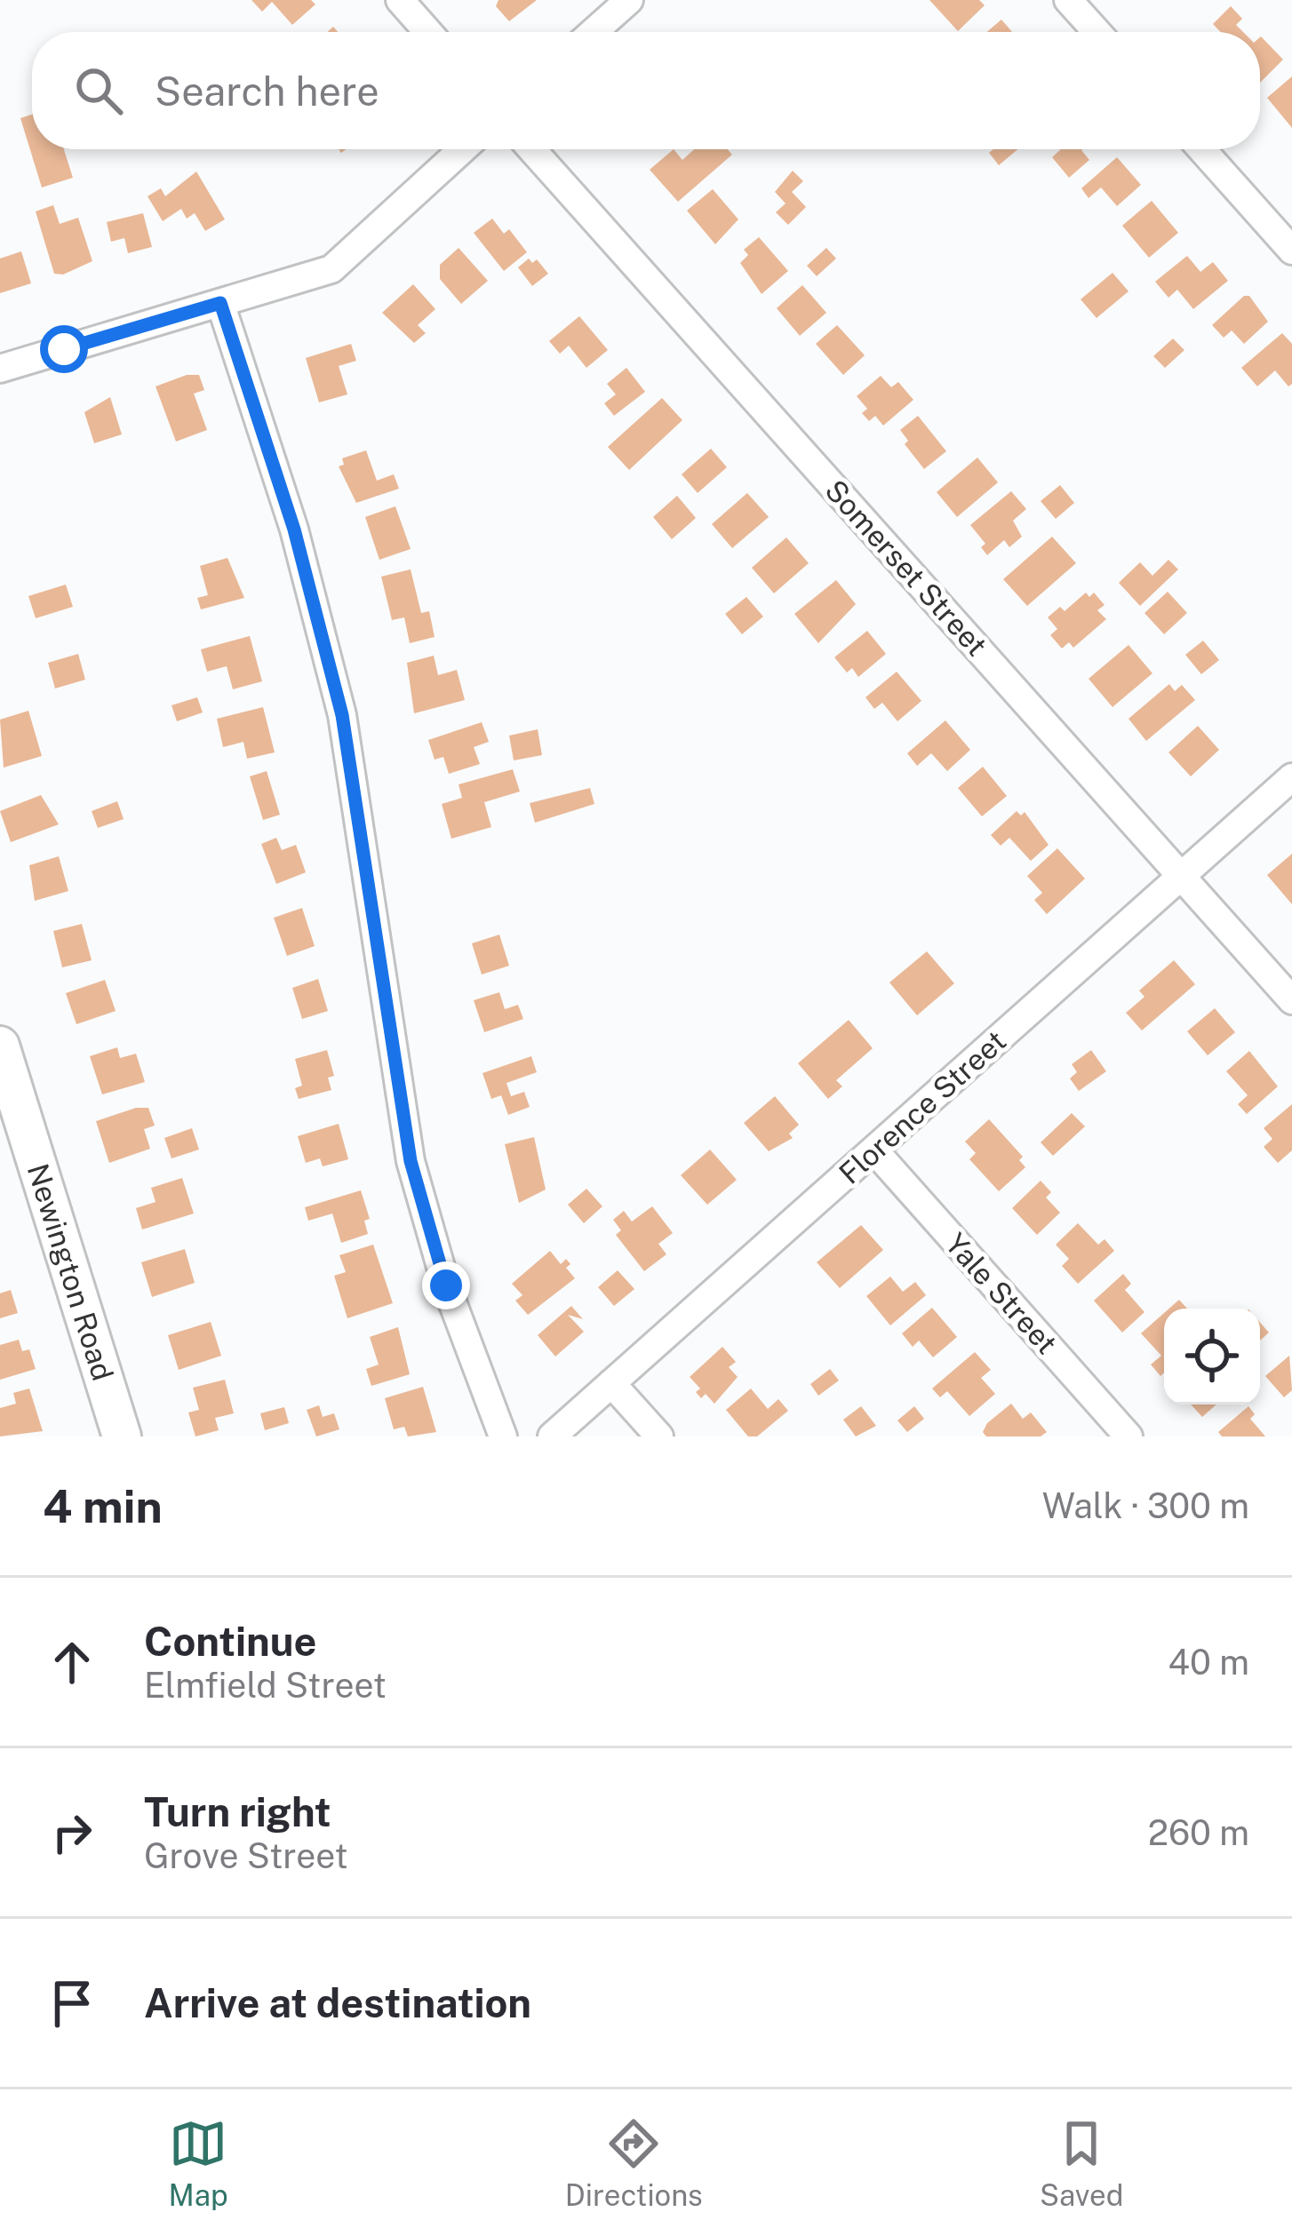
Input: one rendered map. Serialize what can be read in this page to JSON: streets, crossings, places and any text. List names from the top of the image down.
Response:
{
  "streets": {
    "main road": ["Newington Road"],
    "street": ["Somerset Street", "Florence Street", "Yale Street"]
  },
  "crossings": [
    ["Somerset Street", "Florence Street"],
    ["Florence Street", "Yale Street"]
  ],
  "page": {
    "search": "Search here",
    "heading": ["4 min", "Walk · 300 m"],
    "list": [
      ["Continue", "Elmfield Street", "40 m"],
      ["Turn right", "Grove Street", "260 m"],
      "Arrive at destination"
    ],
    "nav": ["Map", "Directions", "Saved"]
  }
}
